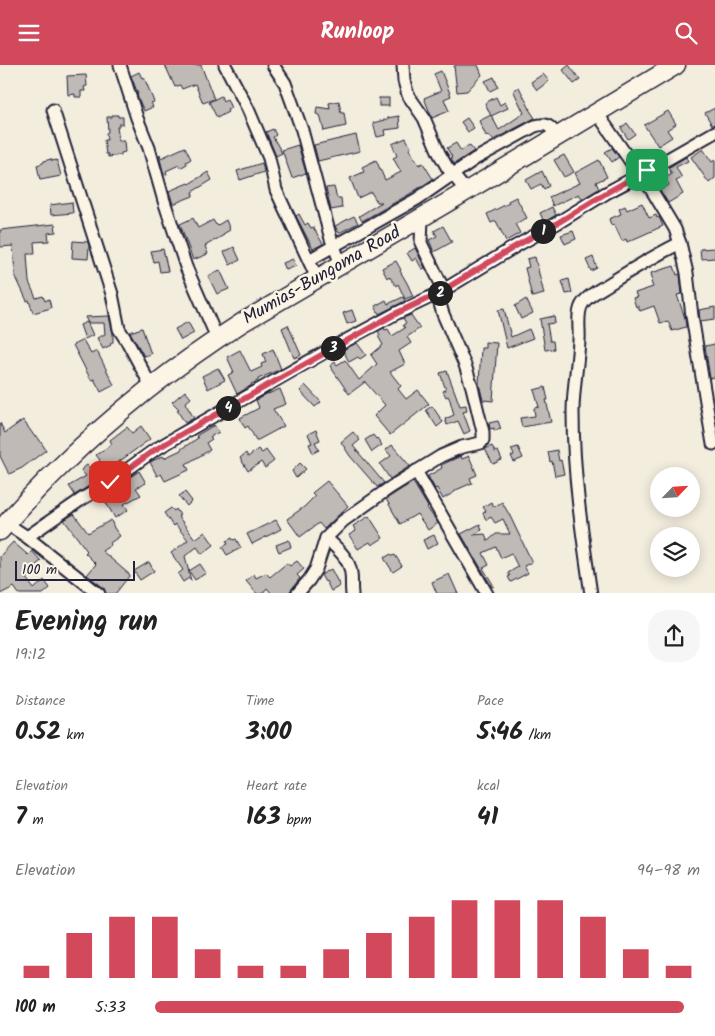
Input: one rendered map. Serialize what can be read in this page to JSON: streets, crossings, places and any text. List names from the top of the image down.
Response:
{
  "streets": {
    "highway": ["Mumias-Bungoma Road"]
  },
  "scale_bar": "100 m",
  "north": "top right",
  "page": {
    "header": "Runloop",
    "pins": [
      "1",
      "2",
      "3",
      "4"
    ],
    "scale": "100 m",
    "heading": ["Evening run", "19:12"],
    "stats": [
      ["Distance", "0.52 km"],
      ["Time", "3:00"],
      ["Pace", "5:46 /km"],
      ["Elevation", "7 m"],
      ["Heart rate", "163 bpm"],
      ["kcal", "41"]
    ],
    "chart": ["Elevation", "94–98 m"],
    "list": [
      {
        "name": "100 m",
        "note": "5:33"
      }
    ]
  }
}
